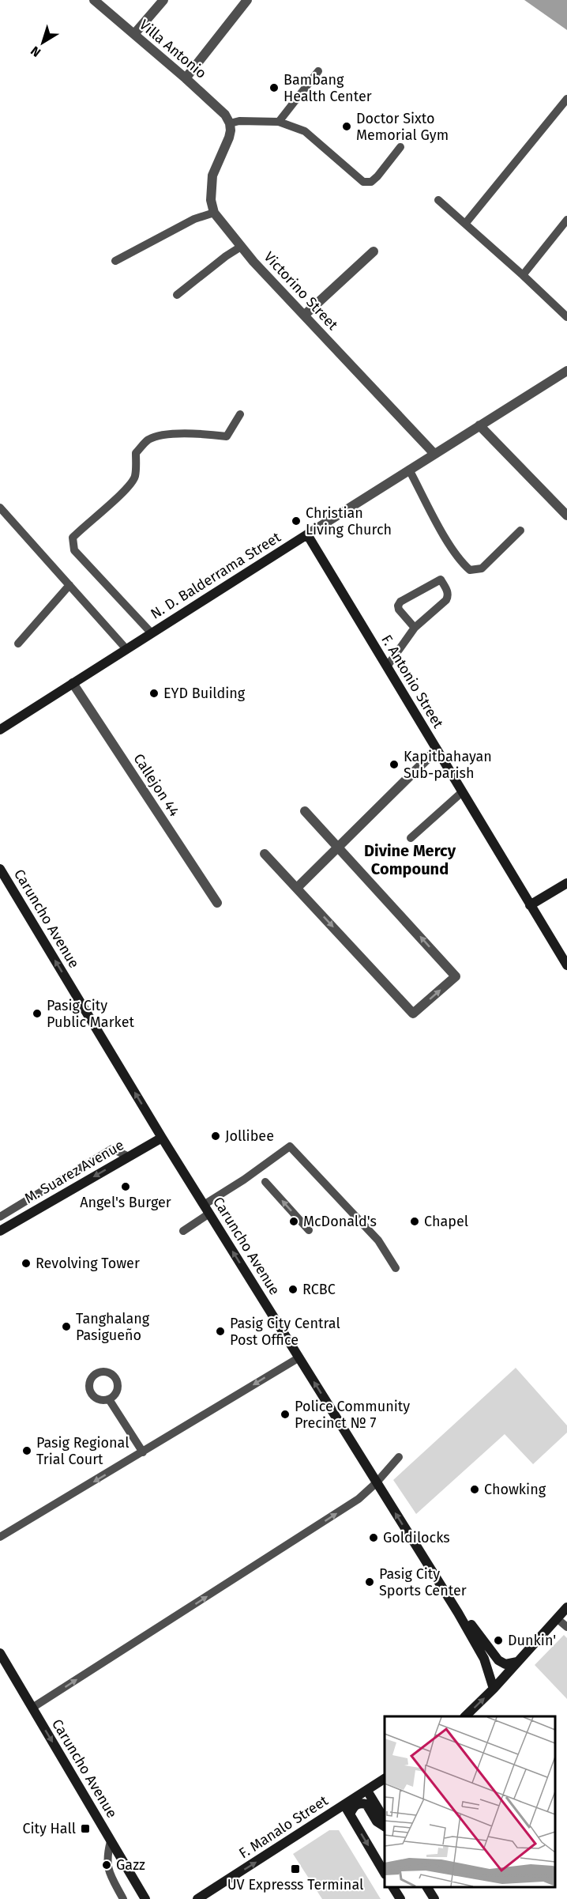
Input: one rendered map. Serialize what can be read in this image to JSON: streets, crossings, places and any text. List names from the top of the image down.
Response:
{
  "streets": {
    "main road": [
      "N. D. Balderrama Street",
      "F. Antonio Street",
      "Caruncho Avenue",
      "M. Suarez Avenue",
      "F. Manalo Street"
    ],
    "street": ["Villa Antonio", "Victorino Street", "Callejon 44"]
  },
  "crossings": [
    ["Victorino Street", "N. D. Balderrama Street"],
    ["N. D. Balderrama Street", "F. Antonio Street"],
    ["N. D. Balderrama Street", "Callejon 44"],
    ["Caruncho Avenue", "M. Suarez Avenue"]
  ],
  "one_way": ["M. Suarez Avenue", "F. Manalo Street"],
  "districts": ["Divine Mercy Compound"],
  "places": {
    "other": [
      "Bambang Health Center",
      "Doctor Sixto Memorial Gym",
      "Christian Living Church",
      "EYD Building",
      "Kapitbahayan Sub-parish",
      "Pasig City Public Market",
      "Jollibee",
      "Angel's Burger",
      "McDonald's",
      "Chapel",
      "Revolving Tower",
      "RCBC",
      "Tanghalang Pasigueño",
      "Pasig City Central Post Office",
      "Police Community Precinct № 7",
      "Pasig Regional Trial Court",
      "Chowking",
      "Goldilocks",
      "Pasig City Sports Center",
      "Dunkin'",
      "Gazz"
    ],
    "transit": ["City Hall", "UV Expresss Terminal"]
  },
  "north": "bottom left"
}
